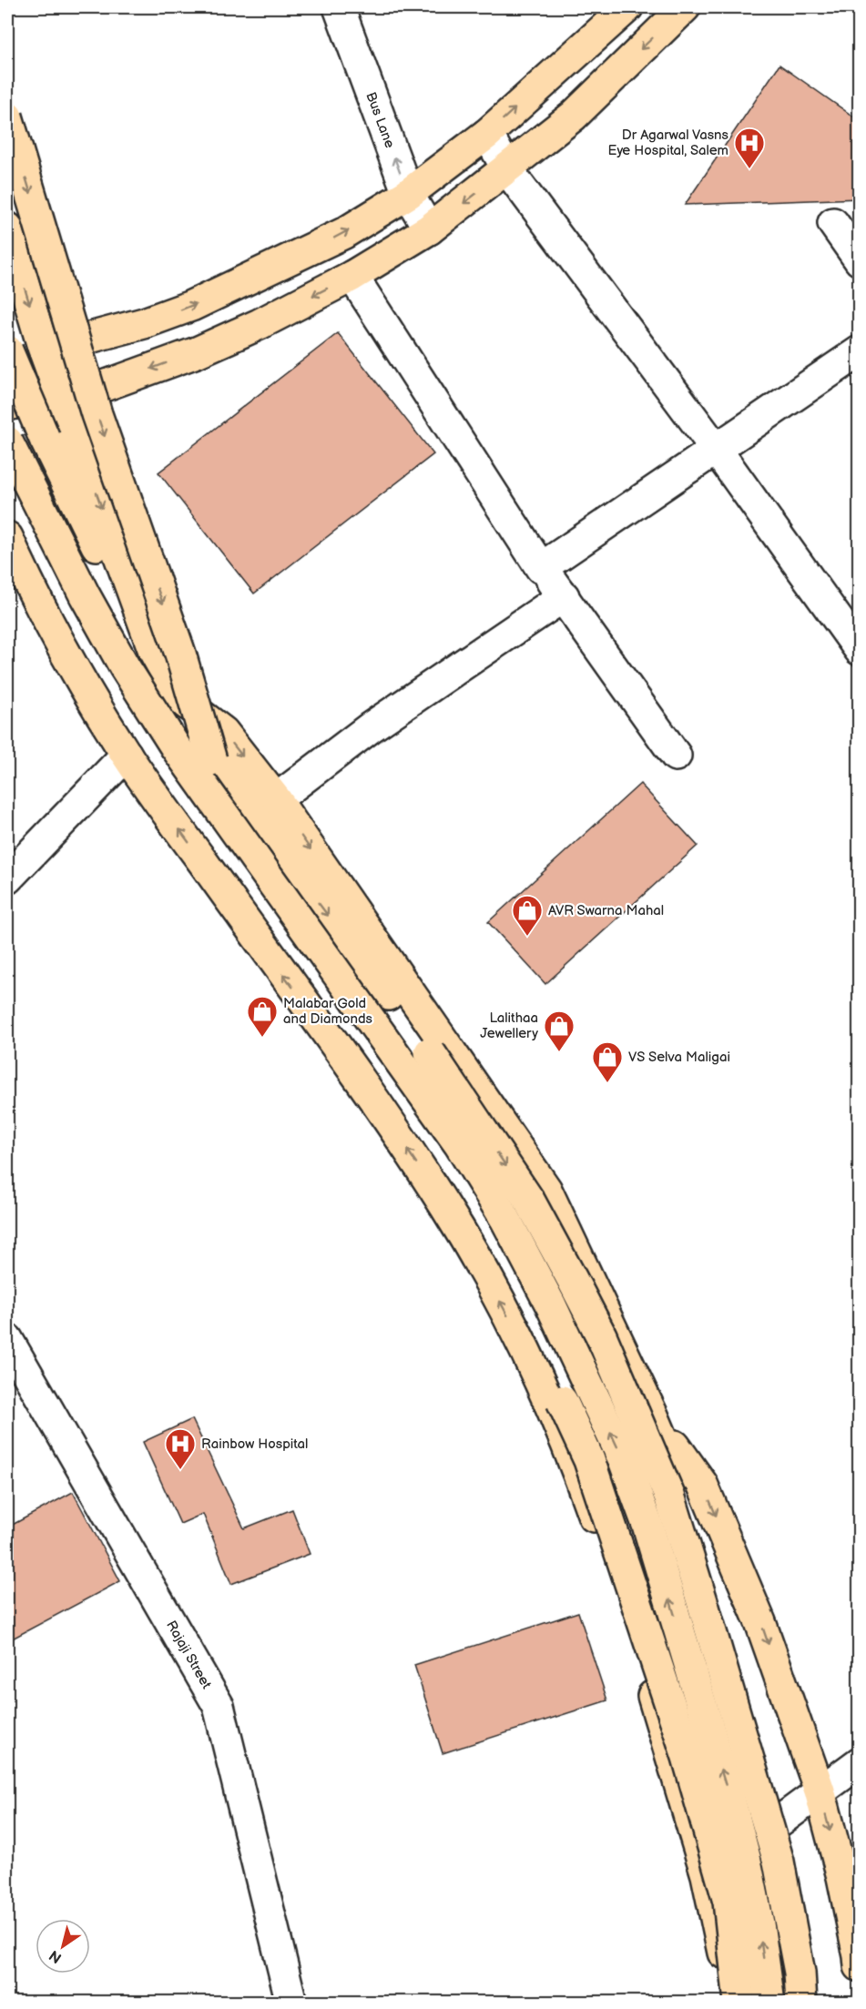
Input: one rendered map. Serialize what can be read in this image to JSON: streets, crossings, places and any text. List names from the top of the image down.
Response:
{
  "streets": {
    "street": ["Bus Lane", "Rajaji Street"]
  },
  "one_way": ["Bus Lane"],
  "places": {
    "hospital": ["Dr Agarwal Vasns Eye Hospital, Salem", "Rainbow Hospital"],
    "shop": [
      "AVR Swarna Mahal",
      "Malabar Gold and Diamonds",
      "Lalithaa Jewellery",
      "VS Selva Maligai"
    ]
  },
  "north": "bottom left"
}
